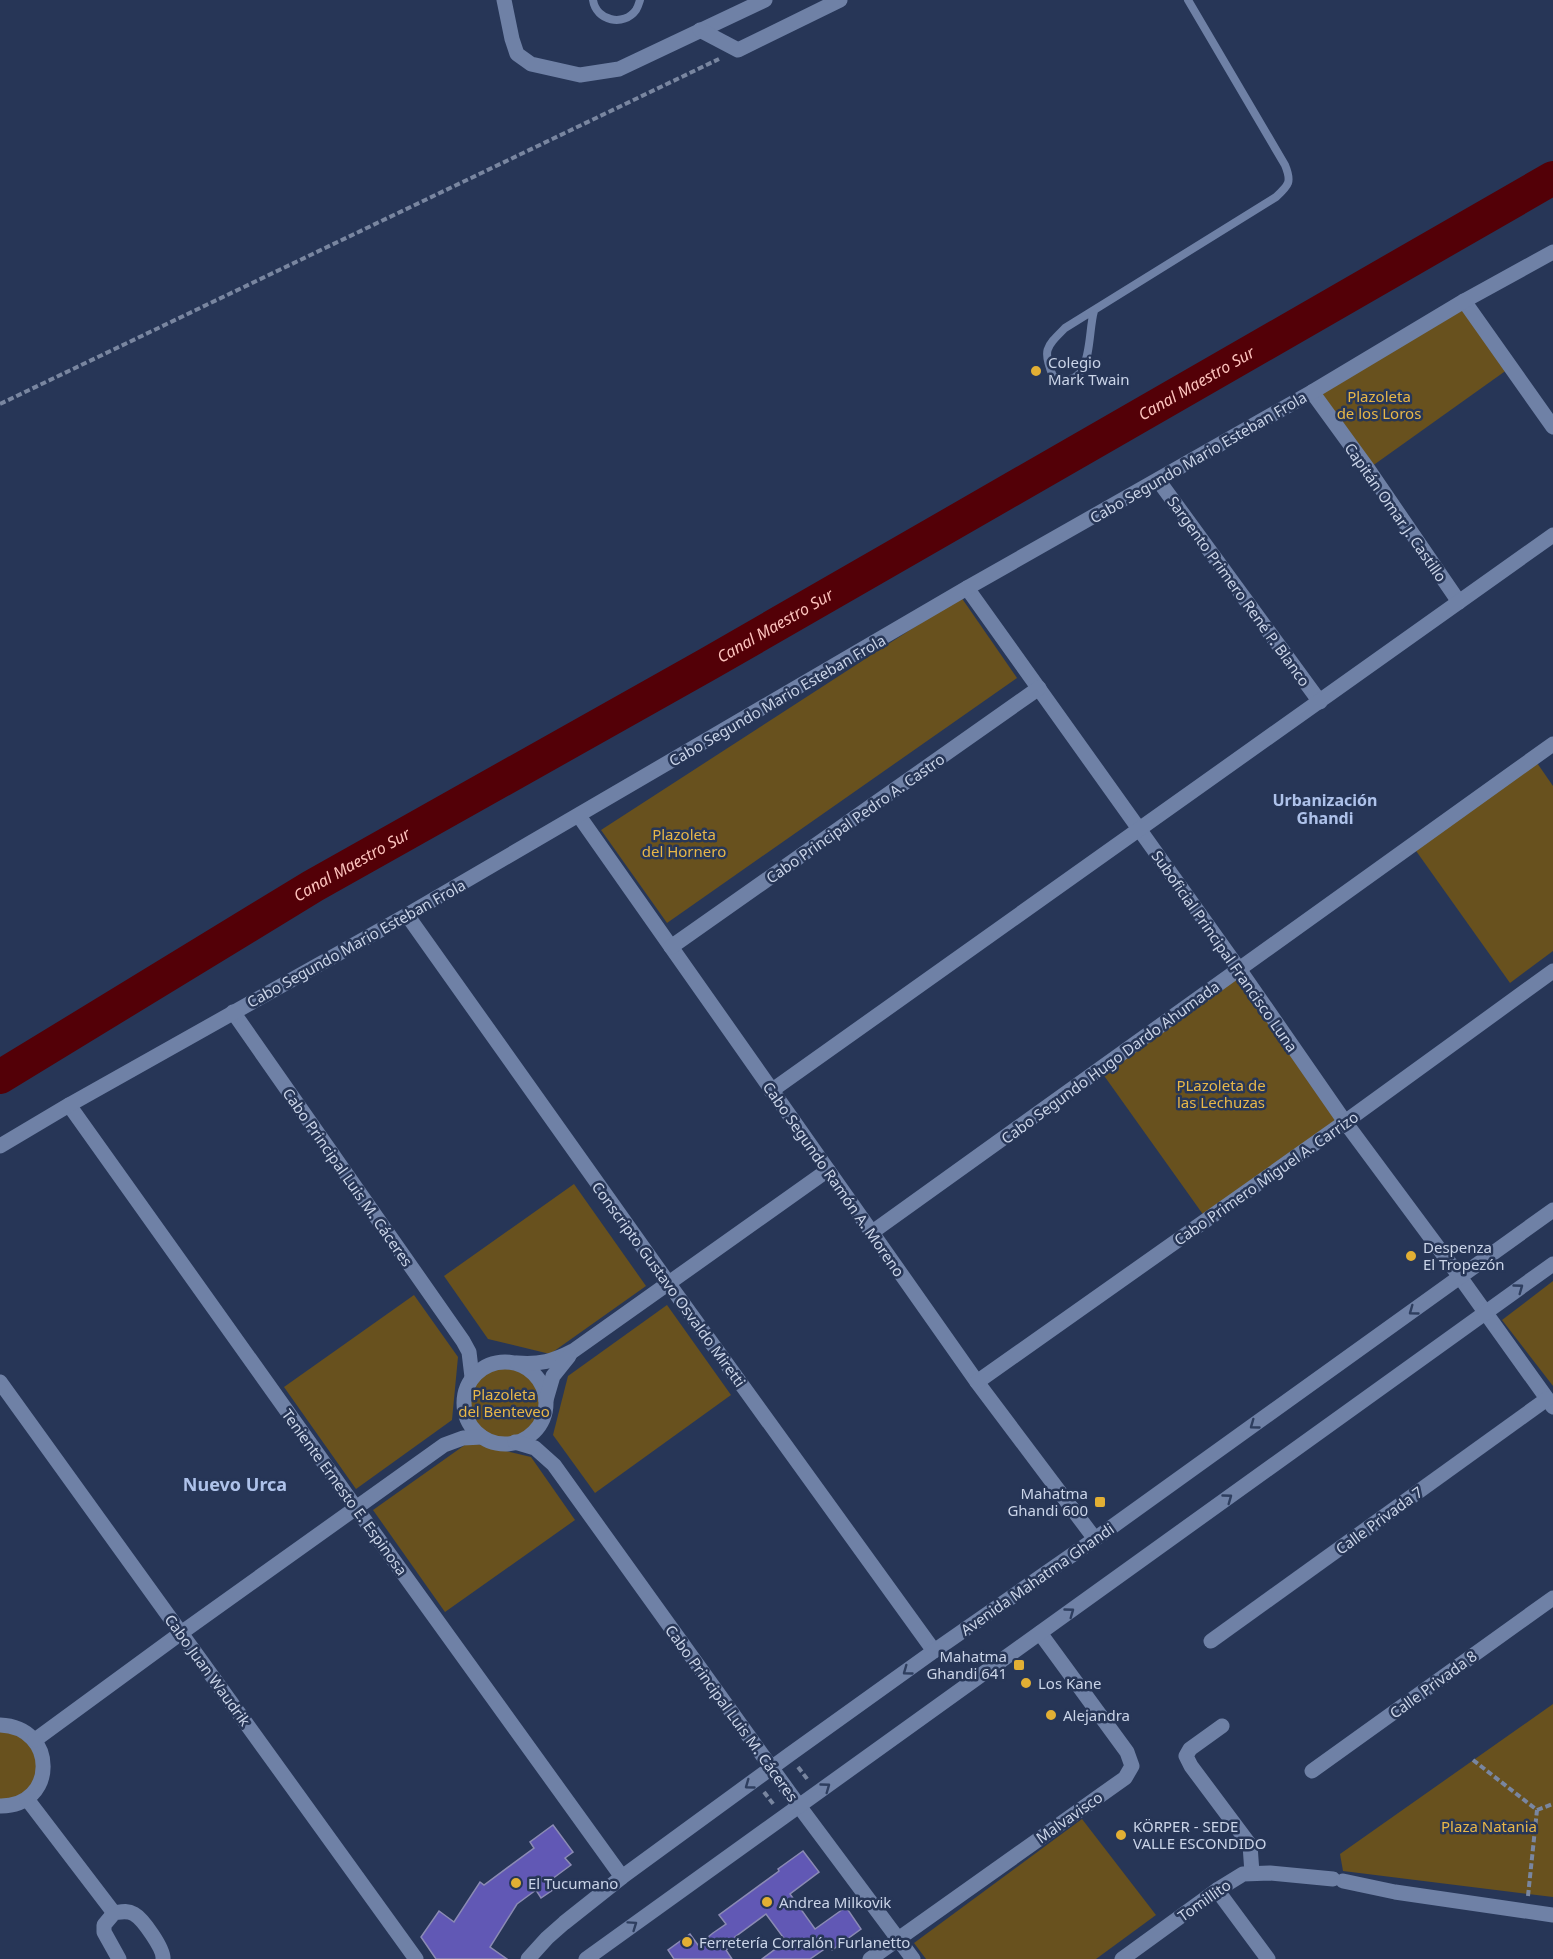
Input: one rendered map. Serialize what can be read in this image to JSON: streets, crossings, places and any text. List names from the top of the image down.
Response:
{
  "streets": {
    "street": [
      "Cabo Segundo Mario Esteban Frola",
      "Capitán Omar J. Castillo",
      "Sargento Primero René P. Blanco",
      "Cabo Principal Pedro A. Castro",
      "Suboficial Principal Francisco Luna",
      "Cabo Segundo Hugo Dardo Ahumada",
      "Cabo Principal Luis M. Cáceres",
      "Cabo Primero Miguel A. Carrizo",
      "Cabo Segundo Ramón A. Moreno",
      "Conscripto Gustavo Osvaldo Miretti",
      "Teniente Ernesto E. Espinosa",
      "Calle Privada 7",
      "Avenida Mahatma Ghandi",
      "Cabo Juan Waudrik",
      "Calle Privada 8",
      "Malvavisco",
      "Tomillito"
    ]
  },
  "crossings": [
    ["Cabo Segundo Mario Esteban Frola", "Capitán Omar J. Castillo"],
    ["Cabo Segundo Mario Esteban Frola", "Sargento Primero René P. Blanco"],
    ["Cabo Segundo Mario Esteban Frola", "Suboficial Principal Francisco Luna"],
    ["Cabo Segundo Mario Esteban Frola", "Cabo Principal Luis M. Cáceres"],
    ["Cabo Segundo Mario Esteban Frola", "Cabo Segundo Ramón A. Moreno"],
    ["Cabo Segundo Mario Esteban Frola", "Conscripto Gustavo Osvaldo Miretti"],
    ["Cabo Segundo Mario Esteban Frola", "Teniente Ernesto E. Espinosa"],
    ["Cabo Principal Pedro A. Castro", "Suboficial Principal Francisco Luna"],
    ["Cabo Principal Pedro A. Castro", "Cabo Segundo Ramón A. Moreno"],
    ["Suboficial Principal Francisco Luna", "Cabo Segundo Hugo Dardo Ahumada"],
    ["Suboficial Principal Francisco Luna", "Cabo Primero Miguel A. Carrizo"],
    ["Suboficial Principal Francisco Luna", "Calle Privada 7"],
    ["Suboficial Principal Francisco Luna", "Avenida Mahatma Ghandi"],
    ["Cabo Segundo Hugo Dardo Ahumada", "Cabo Segundo Ramón A. Moreno"],
    ["Cabo Principal Luis M. Cáceres", "Avenida Mahatma Ghandi"],
    ["Cabo Principal Luis M. Cáceres", "Malvavisco"],
    ["Cabo Primero Miguel A. Carrizo", "Cabo Segundo Ramón A. Moreno"],
    ["Cabo Segundo Ramón A. Moreno", "Avenida Mahatma Ghandi"],
    ["Conscripto Gustavo Osvaldo Miretti", "Avenida Mahatma Ghandi"],
    ["Teniente Ernesto E. Espinosa", "Avenida Mahatma Ghandi"]
  ],
  "districts": ["Urbanización Ghandi", "Nuevo Urca"],
  "water": ["Canal Maestro Sur"],
  "parks": [
    "Plazoleta de los Loros",
    "Plazoleta del Hornero",
    "PLazoleta de las Lechuzas",
    "Plazoleta del Benteveo",
    "Plaza Natania"
  ],
  "places": {
    "other": [
      "Colegio Mark Twain",
      "Despenza El Tropezón",
      "Los Kane",
      "Alejandra",
      "KÖRPER - SEDE VALLE ESCONDIDO",
      "El Tucumano",
      "Andrea Milkovik",
      "Ferretería Corralón Furlanetto"
    ],
    "transit": ["Mahatma Ghandi 600", "Mahatma Ghandi 641"]
  }
}
